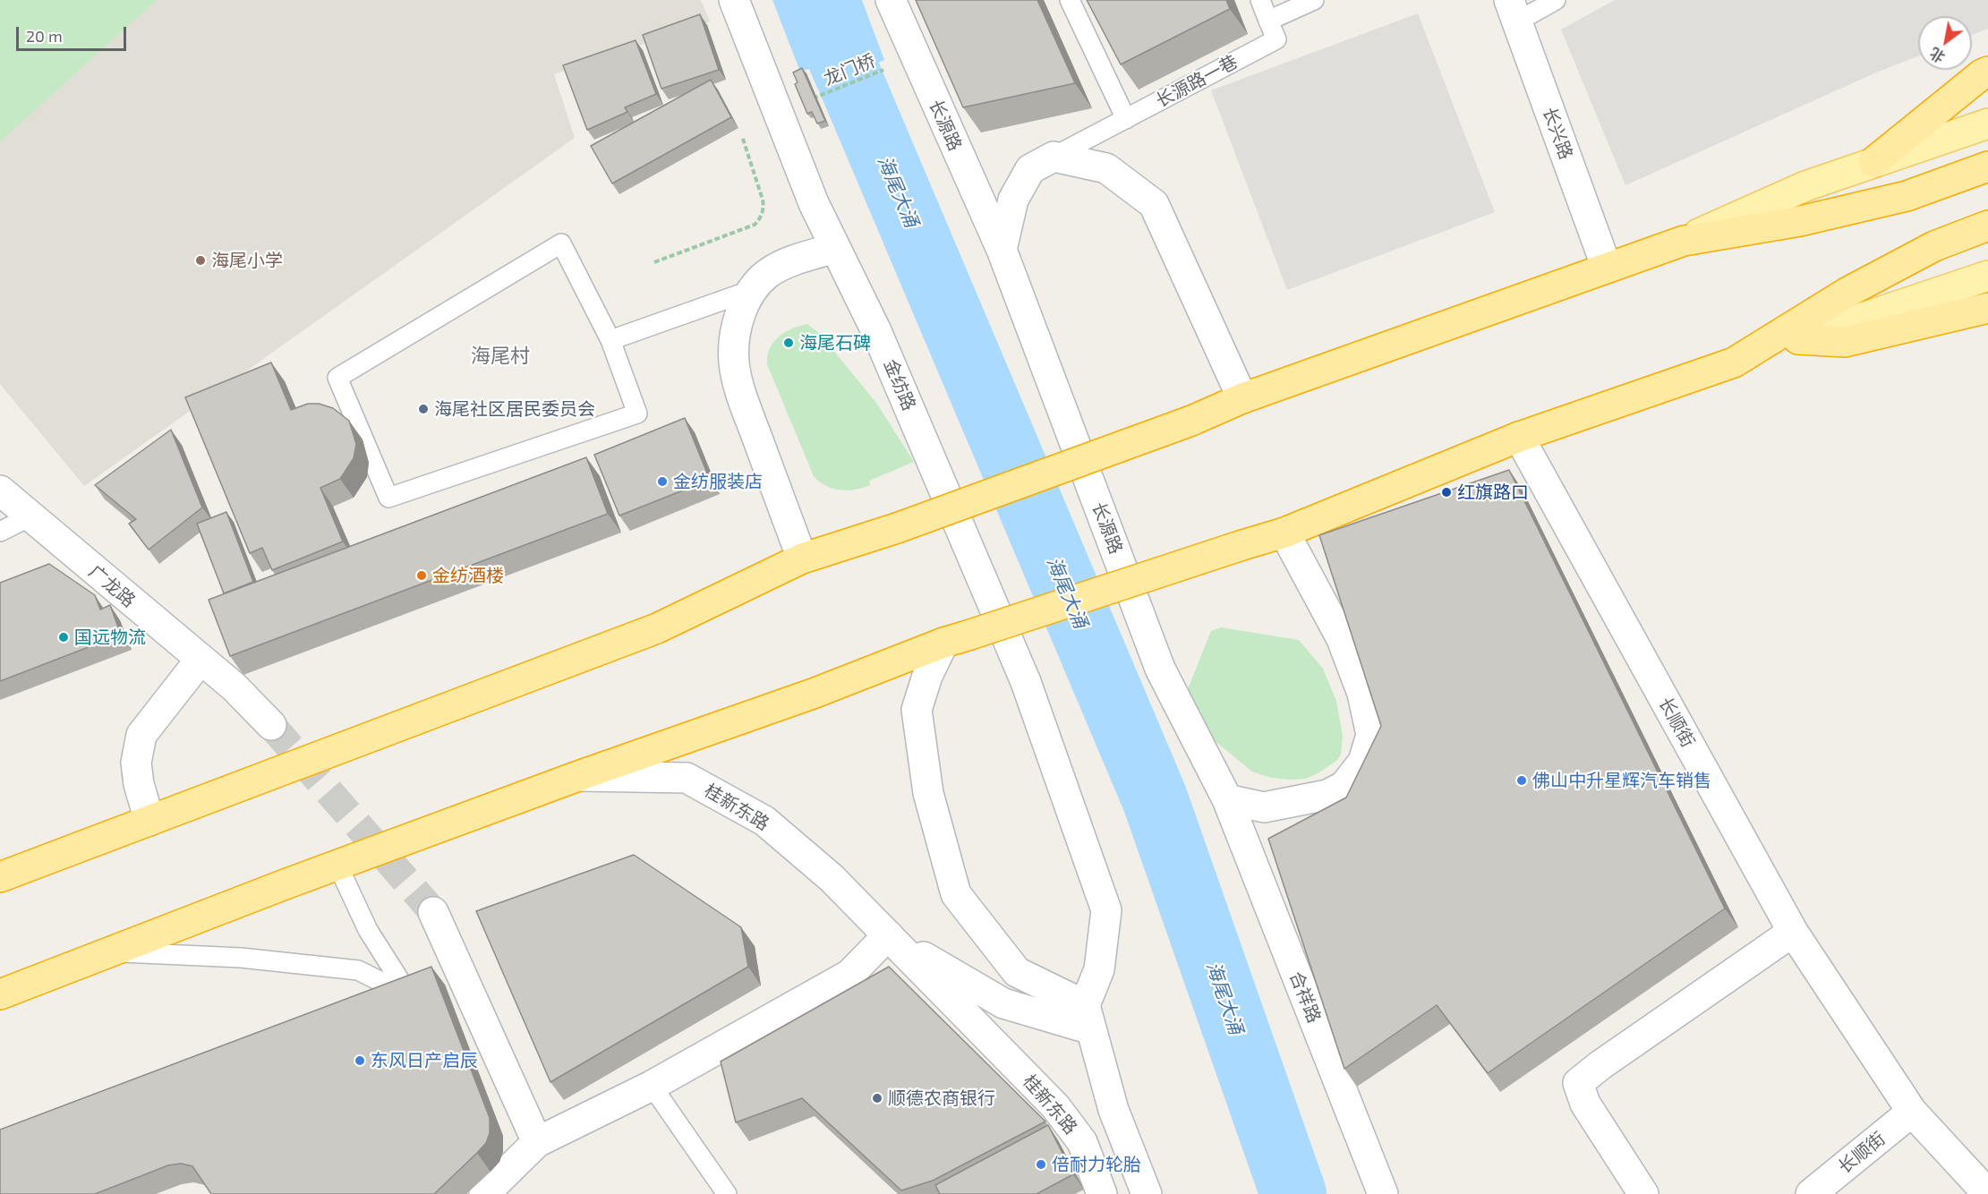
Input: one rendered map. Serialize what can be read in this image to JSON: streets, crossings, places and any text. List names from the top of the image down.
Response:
{
  "streets": {
    "street": [
      "长源路",
      "长兴路",
      "金纺路",
      "广龙路",
      "长顺街",
      "桂新东路",
      "合祥路"
    ],
    "lane": ["长源路一巷"],
    "path": ["龙门桥"]
  },
  "crossings": [
    ["长源路", "合祥路"],
    ["金纺路", "桂新东路"]
  ],
  "districts": ["海尾村"],
  "water": ["海尾大涌"],
  "places": [
    "海尾小学",
    "海尾石碑",
    "海尾社区居民委员会",
    "金纺服装店",
    "红旗路口",
    "金纺酒楼",
    "国远物流",
    "佛山中升星辉汽车销售",
    "东风日产启辰",
    "顺德农商银行",
    "倍耐力轮胎"
  ],
  "scale_bar": "20 m",
  "north": "bottom left"
}
